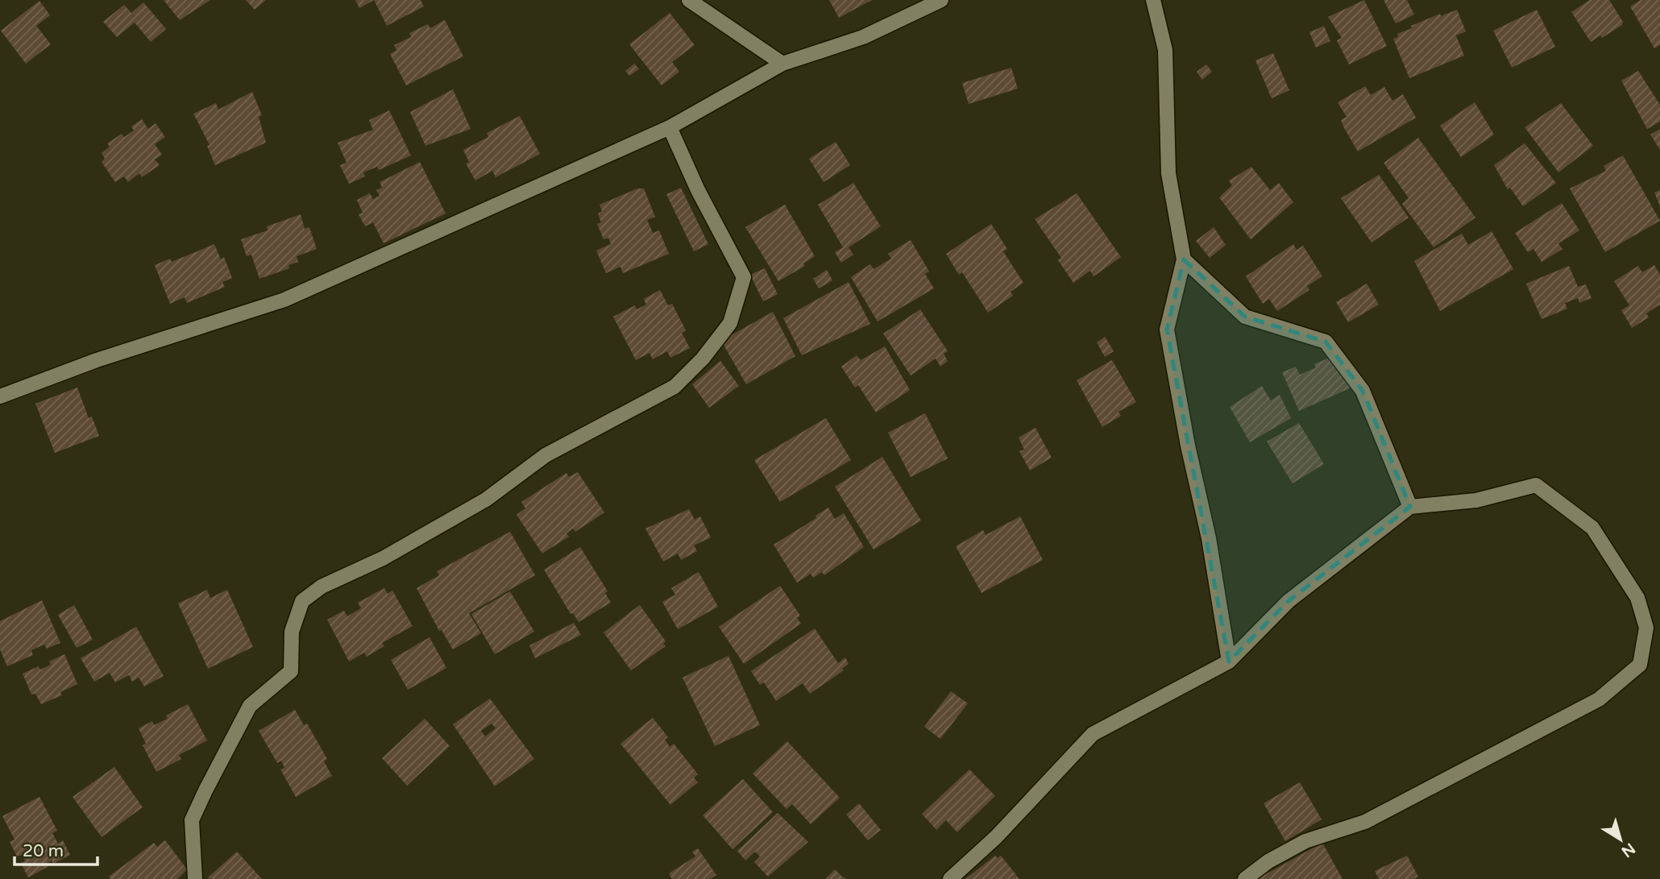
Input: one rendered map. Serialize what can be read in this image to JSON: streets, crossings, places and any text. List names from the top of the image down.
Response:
{
  "scale_bar": "20 m",
  "north": "bottom right"
}
